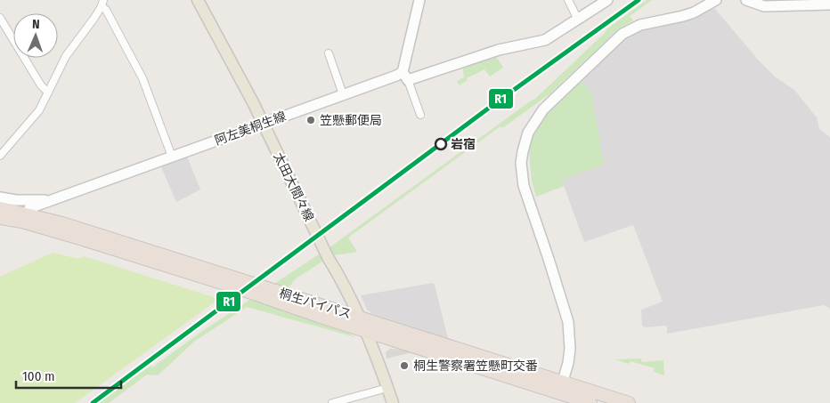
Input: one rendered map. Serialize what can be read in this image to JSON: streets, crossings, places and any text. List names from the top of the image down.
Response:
{
  "streets": {
    "highway": ["桐生バイパス"],
    "main road": ["太田大間々線"],
    "street": ["阿左美桐生線"]
  },
  "crossings": [
    ["阿左美桐生線", "太田大間々線"],
    ["太田大間々線", "桐生バイパス"]
  ],
  "places": ["笠懸郵便局", "岩宿", "桐生警察署笠懸町交番"],
  "lines": ["transit line R1"],
  "scale_bar": "100 m",
  "north": "top"
}
